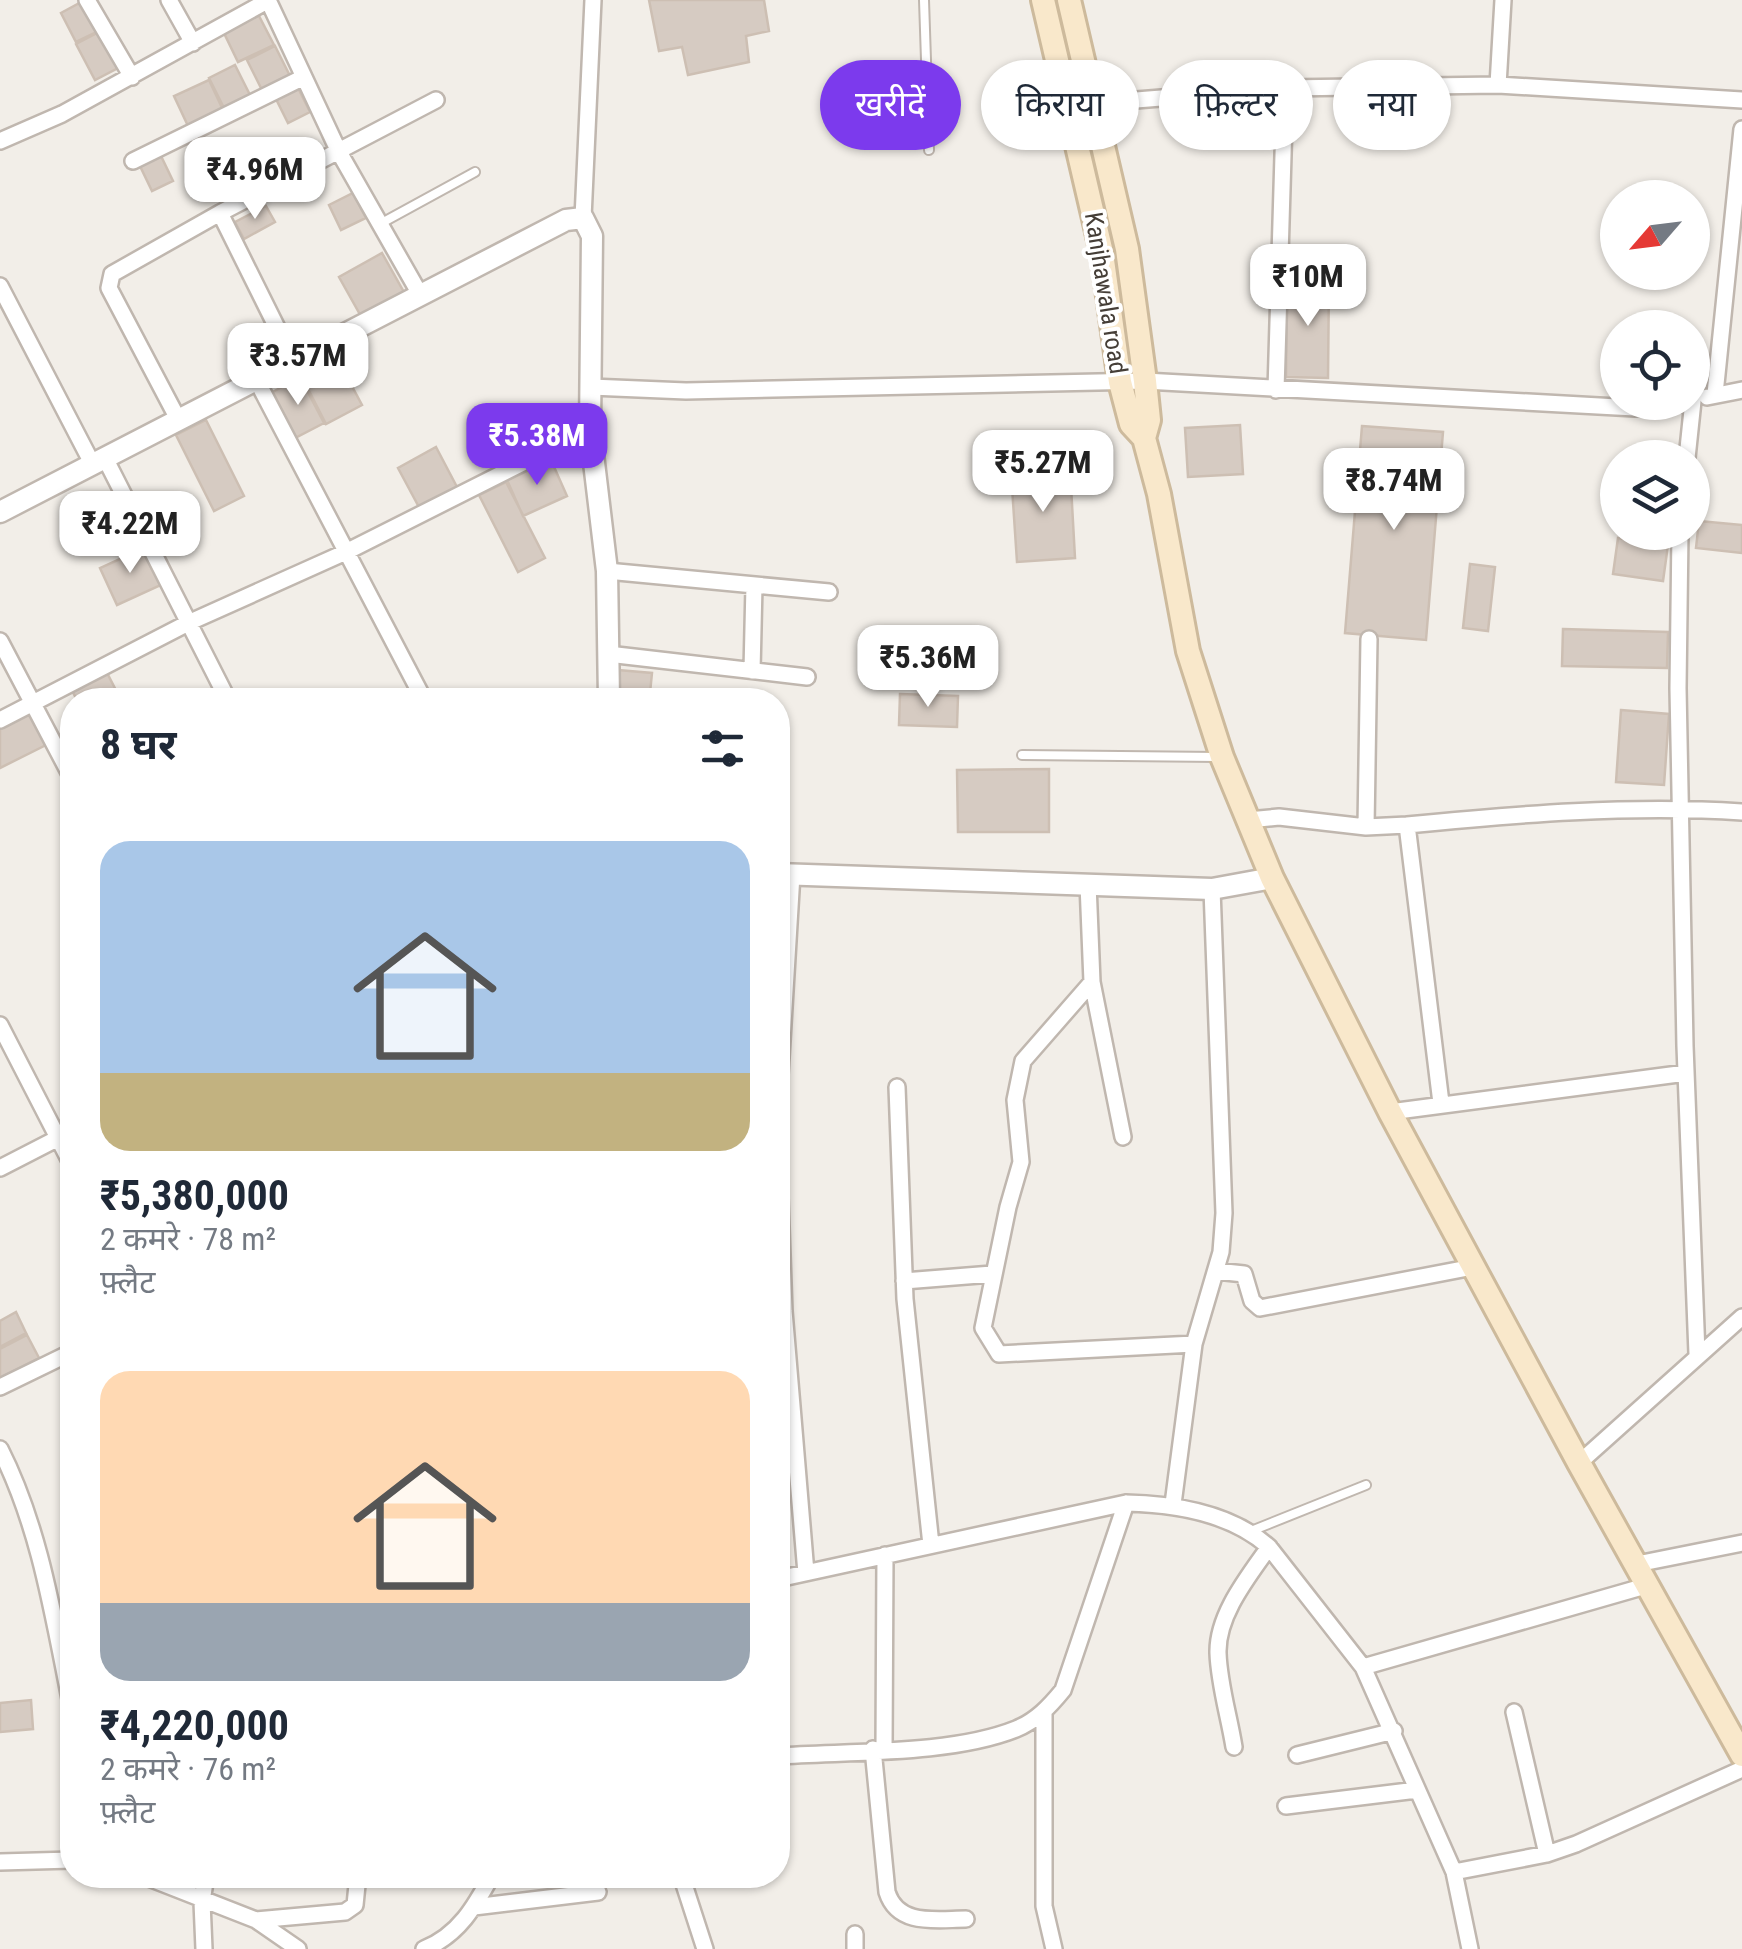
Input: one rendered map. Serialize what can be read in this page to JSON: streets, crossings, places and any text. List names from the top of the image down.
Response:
{
  "streets": {
    "main road": ["Kanjhawala road"]
  },
  "north": "bottom left",
  "page": {
    "chip": [
      "खरीदें",
      "किराया",
      "फ़िल्टर",
      "नया"
    ],
    "price": [
      "₹4.96M",
      "₹10M",
      "₹3.57M",
      "₹5.38M",
      "₹5.27M",
      "₹8.74M",
      "₹4.22M",
      "₹5.36M"
    ],
    "heading": "8 घर",
    "list": [
      {
        "name": "₹5,380,000",
        "note": "2 कमरे · 78 m² · फ़्लैट"
      },
      {
        "name": "₹4,220,000",
        "note": "2 कमरे · 76 m² · फ़्लैट"
      }
    ]
  }
}
